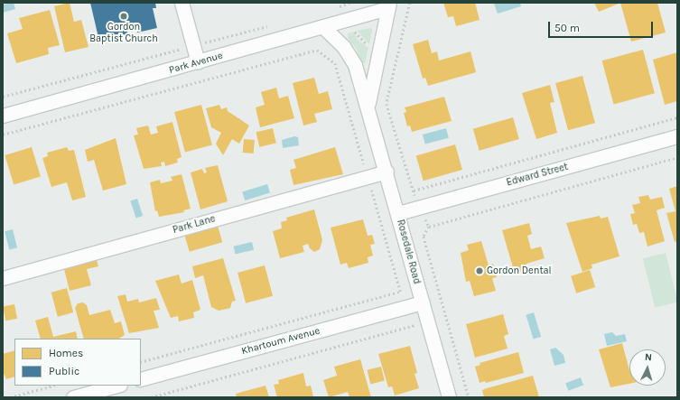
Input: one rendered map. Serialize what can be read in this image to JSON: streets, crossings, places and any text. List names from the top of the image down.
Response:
{
  "streets": {
    "street": [
      "Park Avenue",
      "Edward Street",
      "Park Lane",
      "Rosedale Road",
      "Khartoum Avenue"
    ]
  },
  "crossings": [
    ["Park Avenue", "Rosedale Road"],
    ["Edward Street", "Rosedale Road"],
    ["Park Lane", "Rosedale Road"],
    ["Rosedale Road", "Khartoum Avenue"]
  ],
  "places": ["Gordon Baptist Church", "Gordon Dental"],
  "legend": ["Homes", "Public"],
  "scale_bar": "50 m",
  "north": "top"
}
